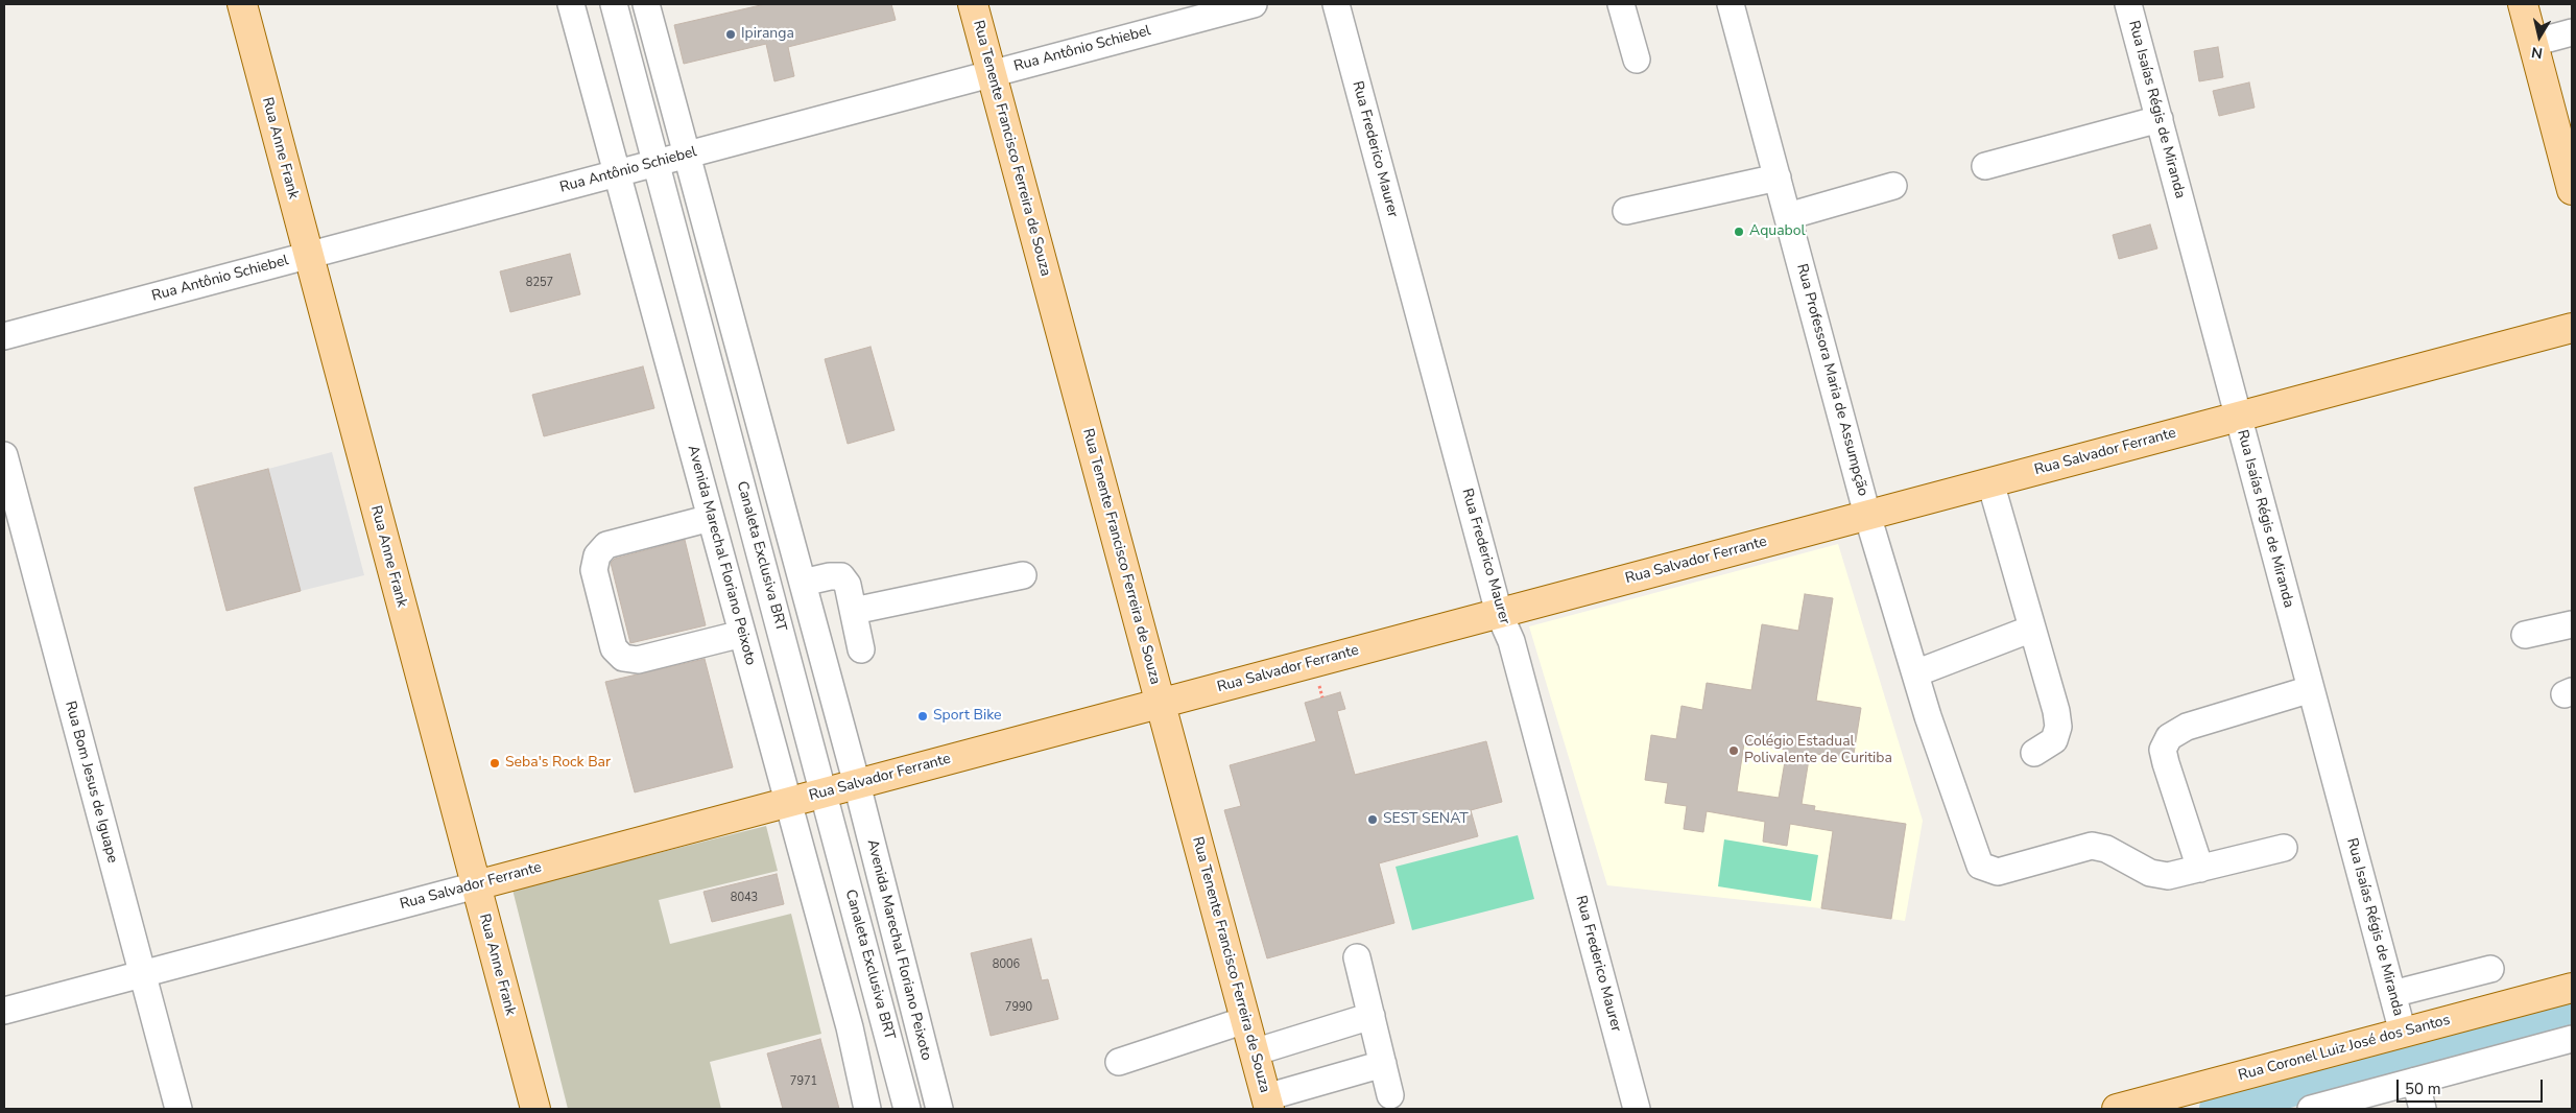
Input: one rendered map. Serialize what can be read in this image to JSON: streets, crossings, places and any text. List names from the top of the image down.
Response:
{
  "streets": {
    "main road": [
      "Rua Anne Frank",
      "Rua Tenente Francisco Ferreira de Souza",
      "Rua Salvador Ferrante",
      "Rua Coronel Luiz José dos Santos"
    ],
    "street": [
      "Rua Antônio Schiebel",
      "Rua Isaías Régis de Miranda",
      "Rua Frederico Maurer",
      "Rua Professora Maria de Assumpção",
      "Avenida Marechal Floriano Peixoto",
      "Canaleta Exclusiva BRT",
      "Rua Bom Jesus de Iguape"
    ]
  },
  "crossings": [
    ["Rua Antônio Schiebel", "Rua Anne Frank"],
    ["Rua Antônio Schiebel", "Rua Tenente Francisco Ferreira de Souza"],
    ["Rua Antônio Schiebel", "Avenida Marechal Floriano Peixoto"],
    ["Rua Antônio Schiebel", "Canaleta Exclusiva BRT"],
    ["Rua Isaías Régis de Miranda", "Rua Salvador Ferrante"],
    ["Rua Isaías Régis de Miranda", "Rua Coronel Luiz José dos Santos"],
    ["Rua Anne Frank", "Rua Salvador Ferrante"],
    ["Rua Tenente Francisco Ferreira de Souza", "Rua Salvador Ferrante"],
    ["Rua Frederico Maurer", "Rua Salvador Ferrante"],
    ["Rua Professora Maria de Assumpção", "Rua Salvador Ferrante"],
    ["Rua Salvador Ferrante", "Avenida Marechal Floriano Peixoto"],
    ["Rua Salvador Ferrante", "Canaleta Exclusiva BRT"],
    ["Rua Salvador Ferrante", "Rua Bom Jesus de Iguape"]
  ],
  "places": [
    "Ipiranga",
    "Aquabol",
    "Sport Bike",
    "Colégio Estadual Polivalente de Curitiba",
    "Seba's Rock Bar",
    "SEST SENAT"
  ],
  "house_numbers": [
    "8257",
    "8043",
    "8006",
    "7990",
    "7971"
  ],
  "scale_bar": "50 m",
  "north": "bottom"
}
